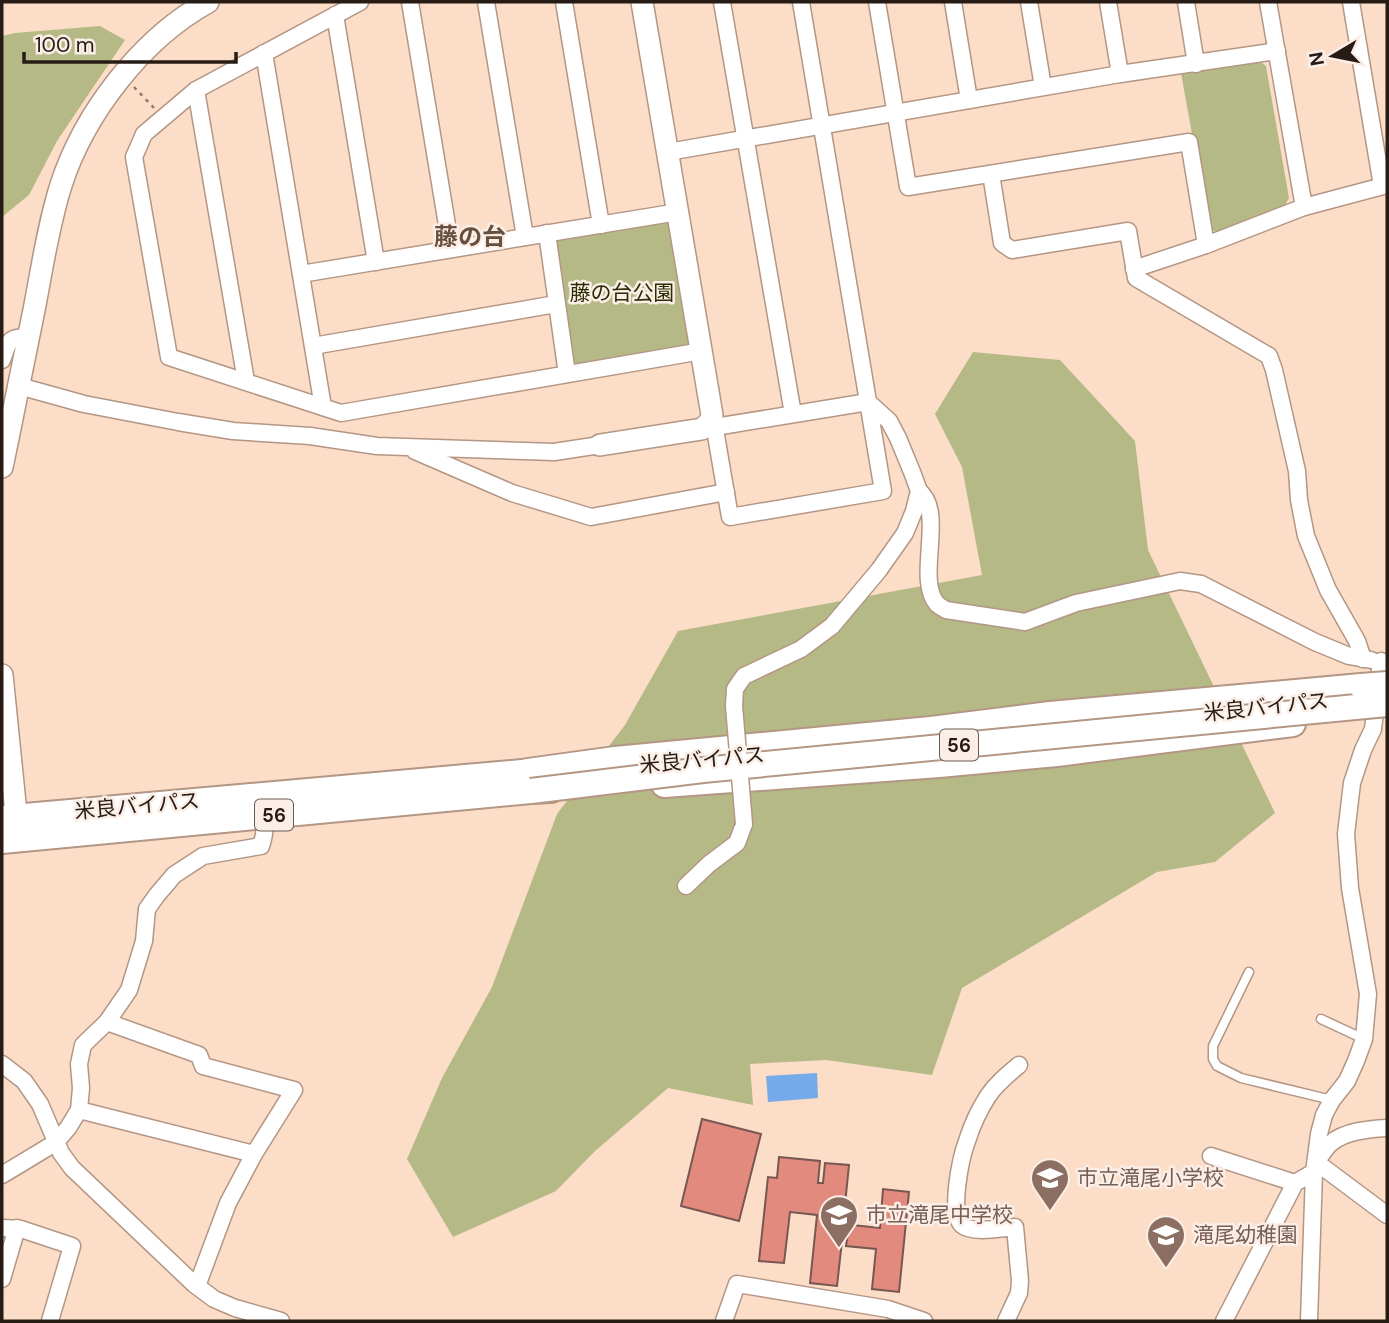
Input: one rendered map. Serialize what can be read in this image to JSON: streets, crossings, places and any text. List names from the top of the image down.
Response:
{
  "streets": {
    "main road": ["米良バイパス", "56"]
  },
  "districts": ["藤の台"],
  "parks": ["藤の台公園"],
  "places": {
    "school or university": ["市立滝尾小学校", "市立滝尾中学校", "滝尾幼稚園"]
  },
  "scale_bar": "100 m",
  "north": "left"
}
